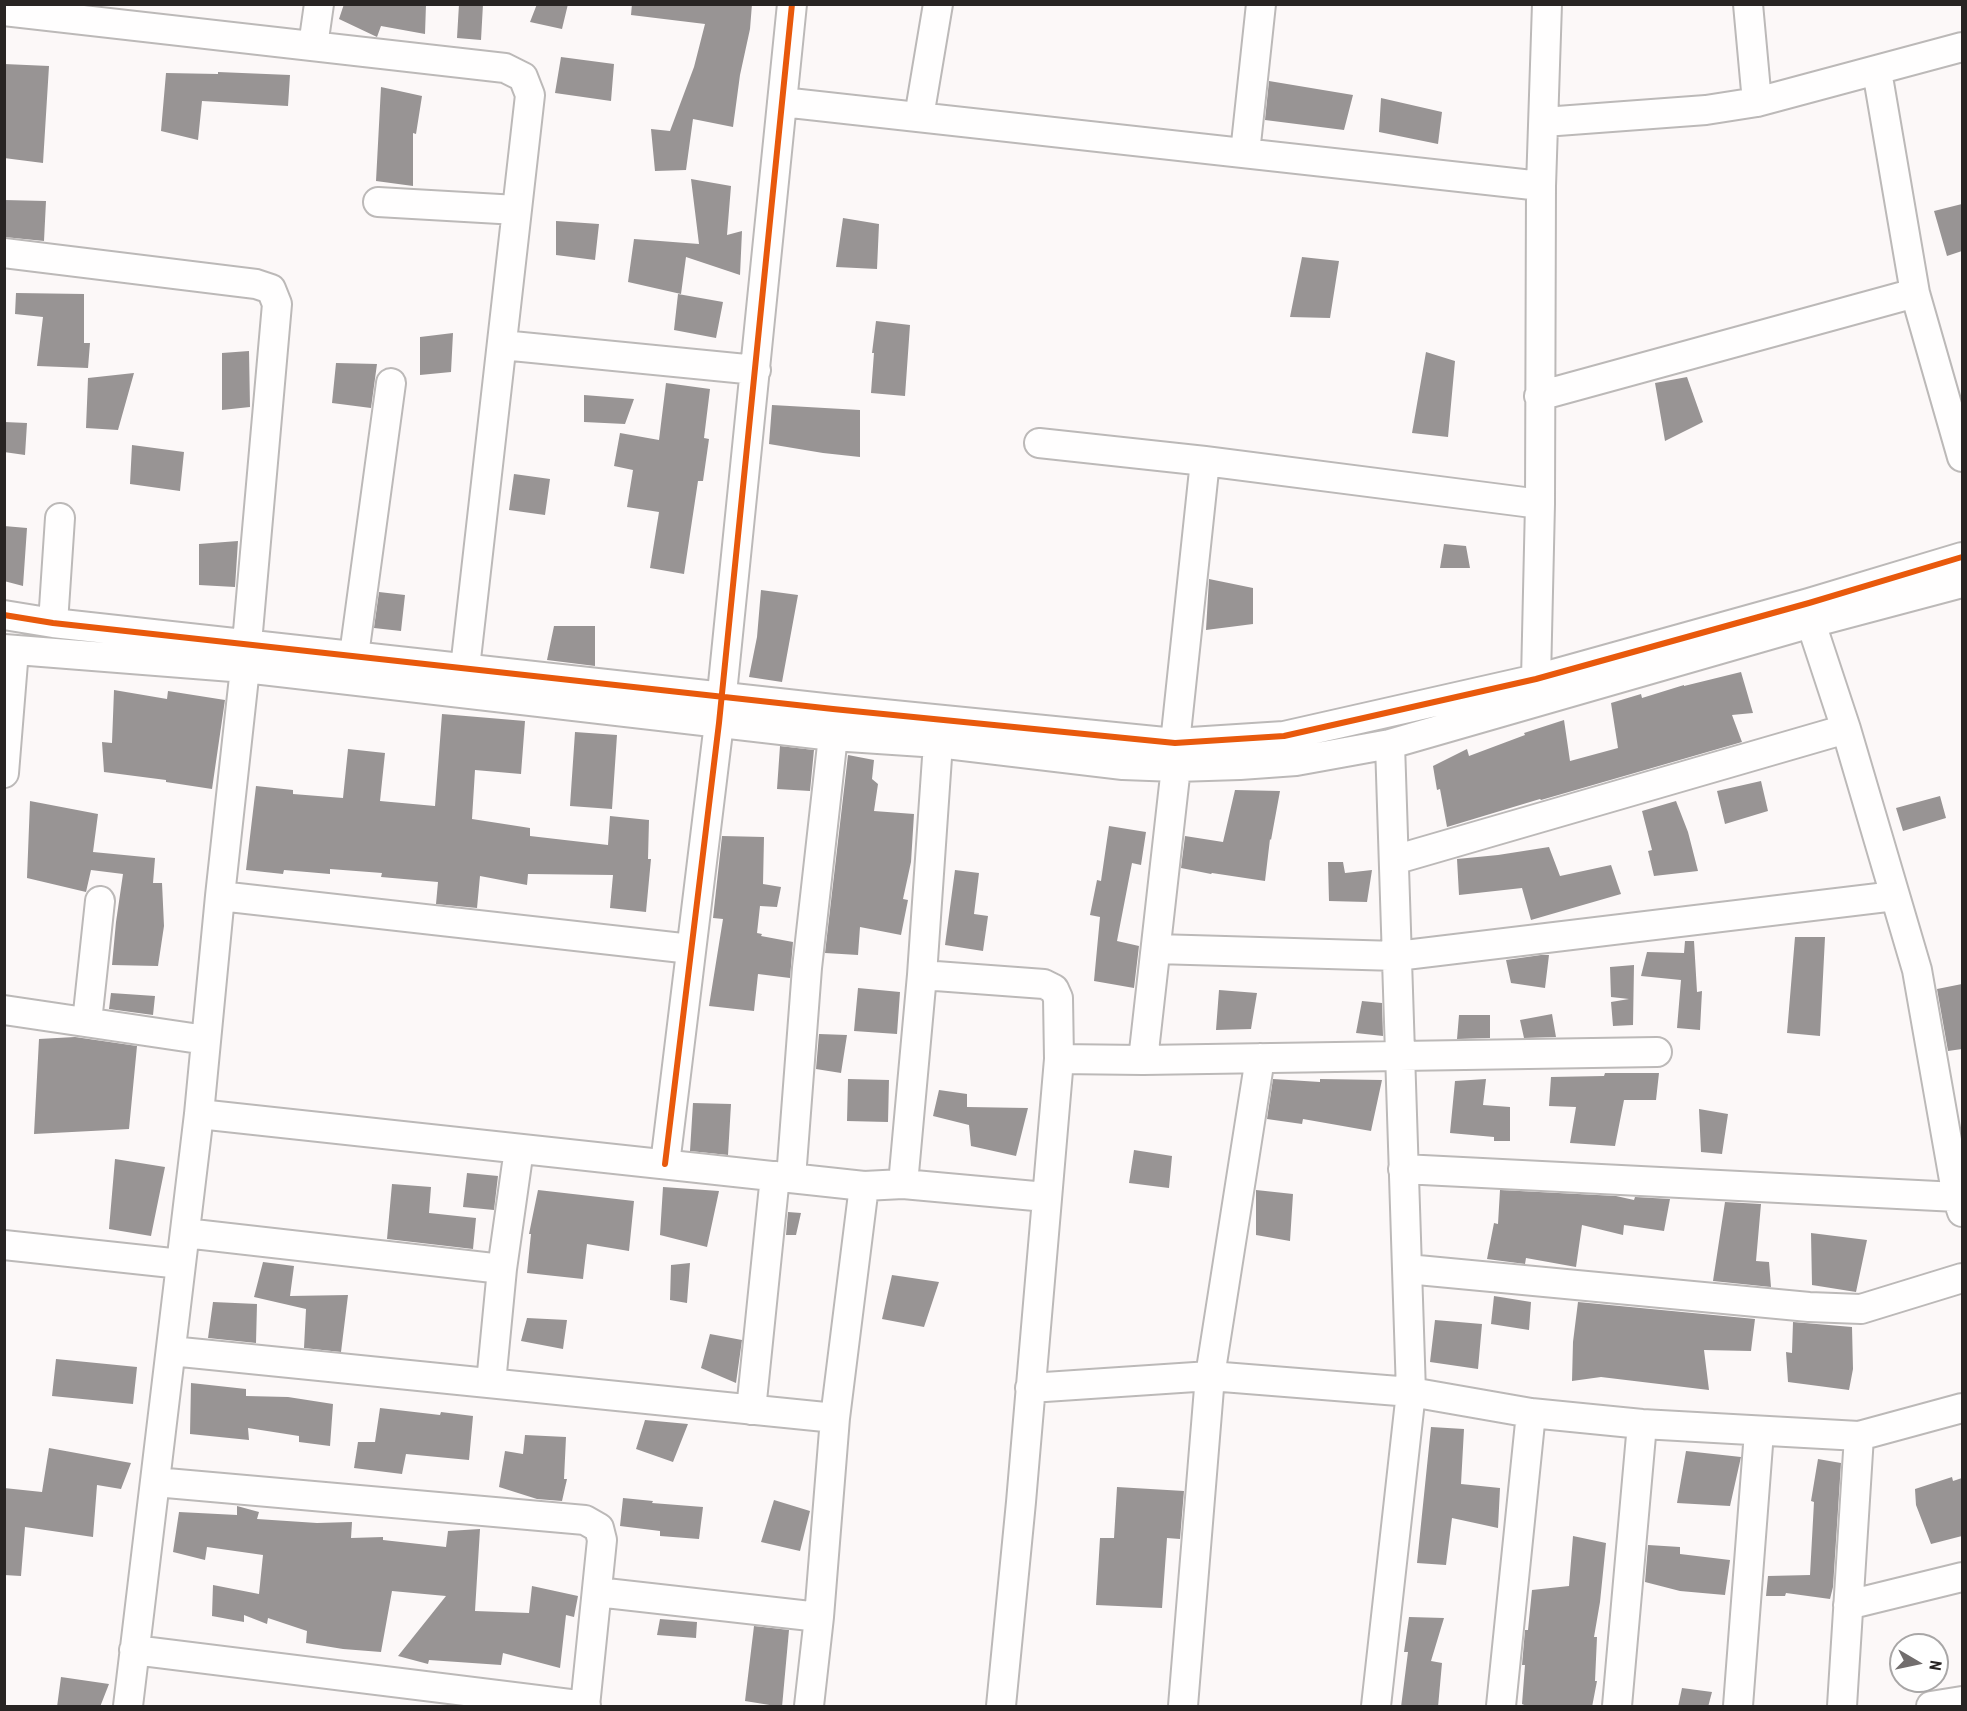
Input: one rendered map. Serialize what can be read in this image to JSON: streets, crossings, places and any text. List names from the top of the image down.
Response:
{
  "north": "right"
}
